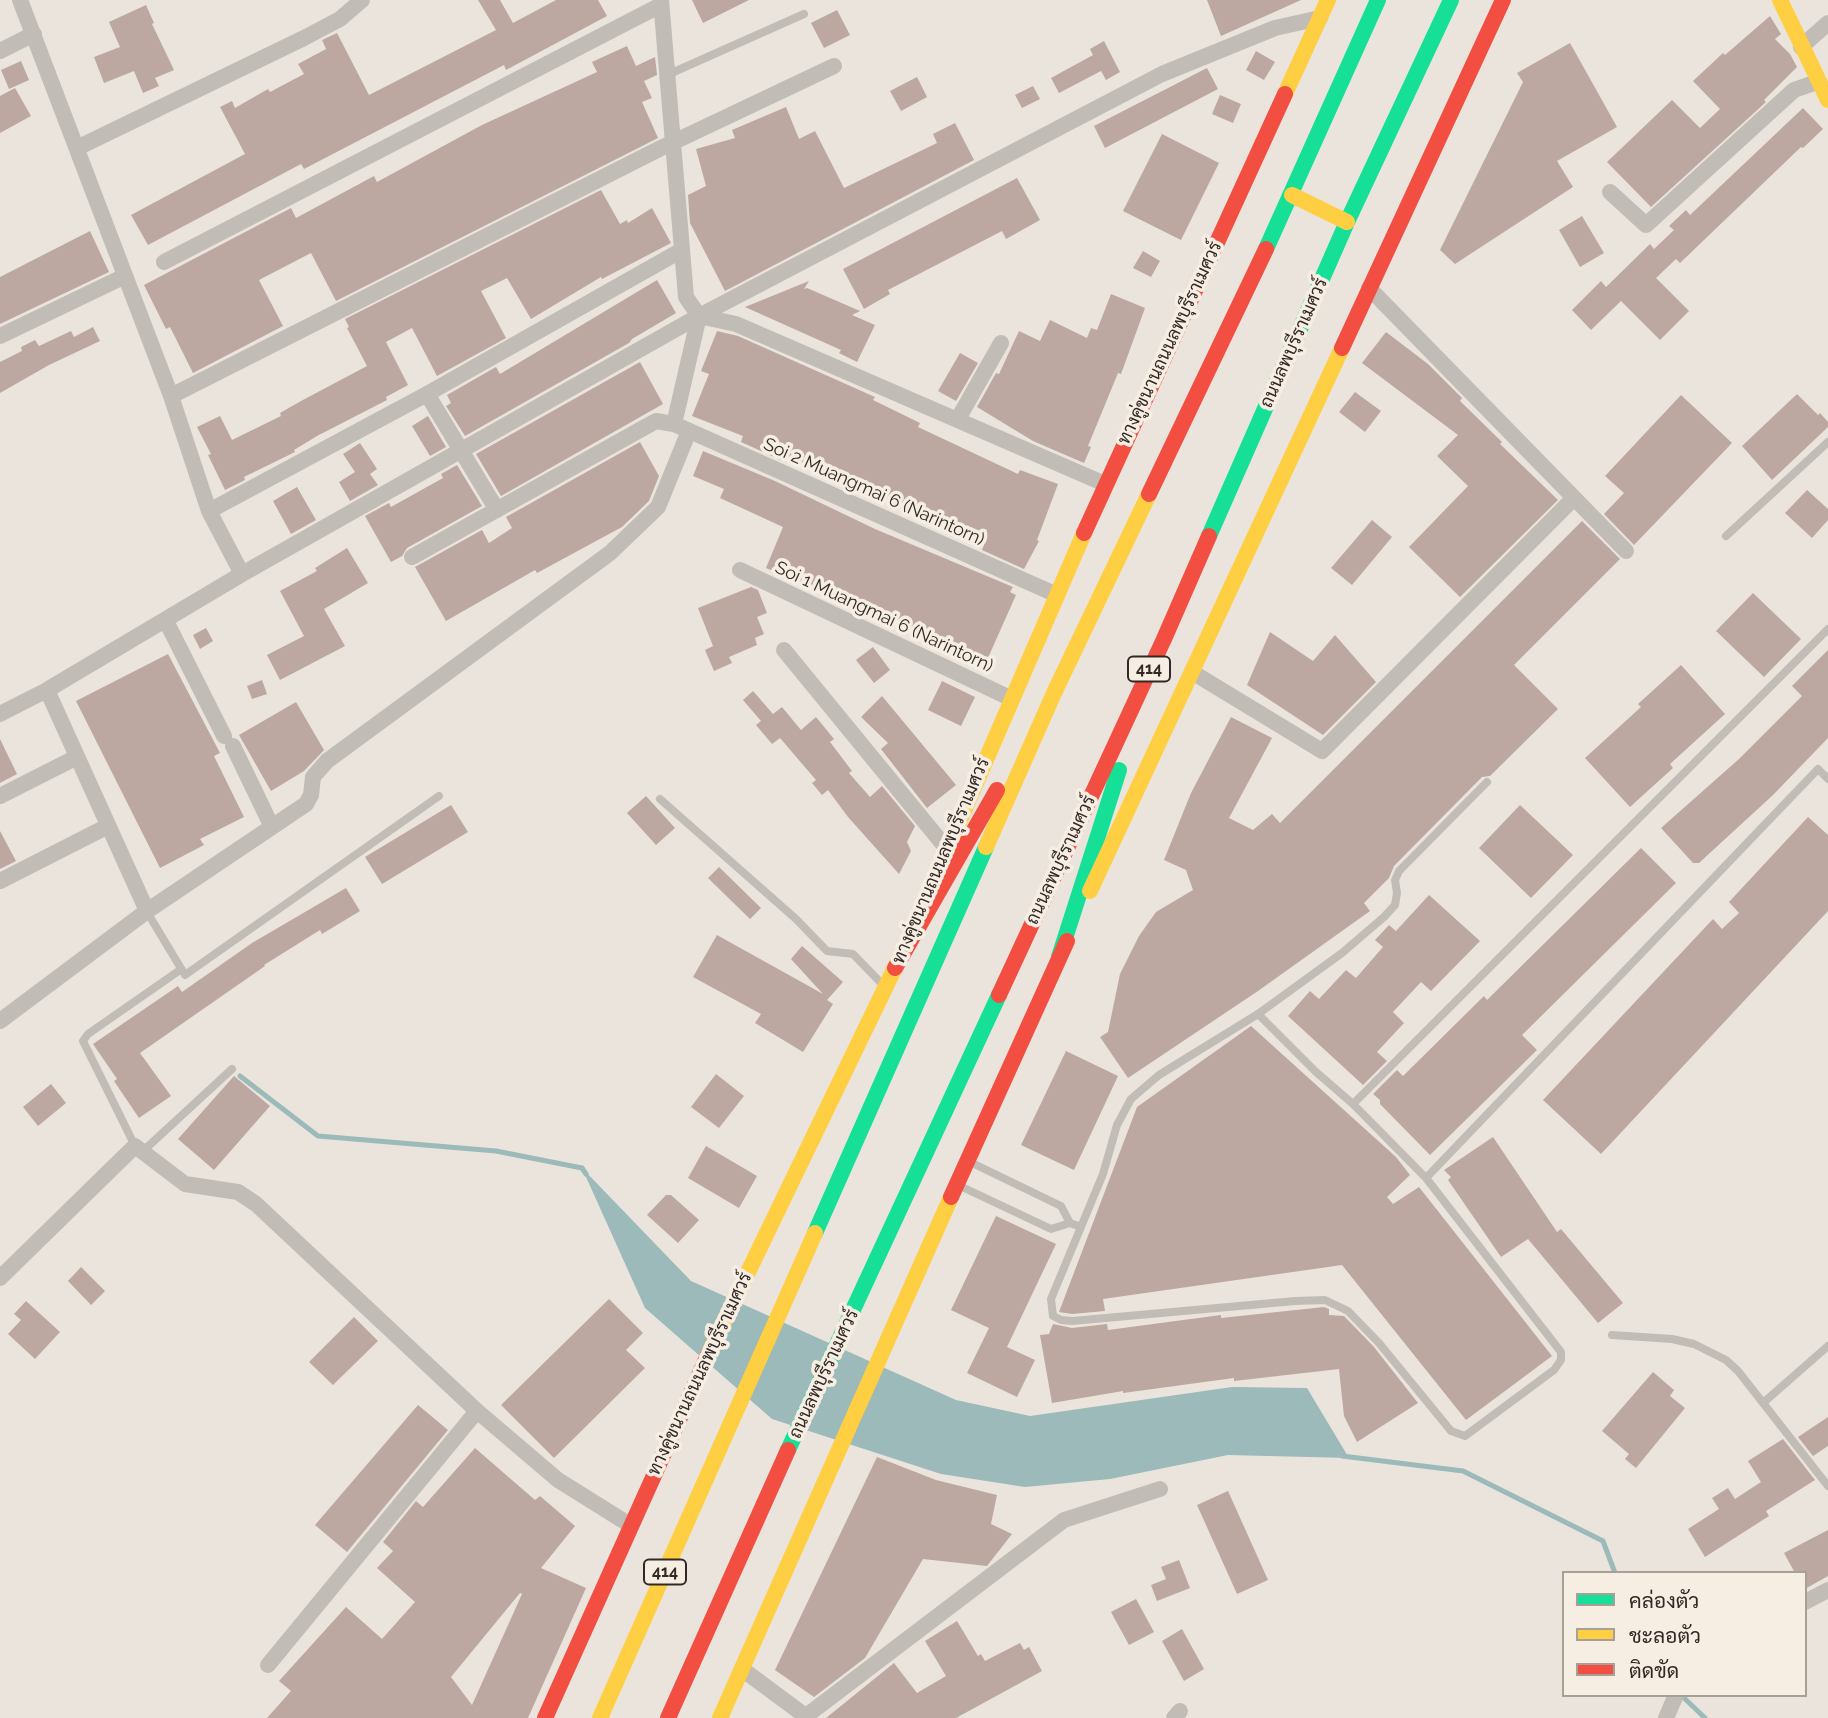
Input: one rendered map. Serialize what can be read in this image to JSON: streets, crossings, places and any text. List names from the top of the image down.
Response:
{
  "streets": {
    "main road": ["ทางคู่ขนานถนนลพบุรีราเมศวร์", "ถนนลพบุรีราเมศวร์", "414"],
    "street": ["Soi 2 Muangmai 6 (Narintorn)", "Soi 1 Muangmai 6 (Narintorn)"]
  },
  "crossings": [
    ["ทางคู่ขนานถนนลพบุรีราเมศวร์", "Soi 2 Muangmai 6 (Narintorn)"],
    ["ทางคู่ขนานถนนลพบุรีราเมศวร์", "Soi 1 Muangmai 6 (Narintorn)"]
  ],
  "legend": ["คล่องตัว", "ชะลอตัว", "ติดขัด"]
}
